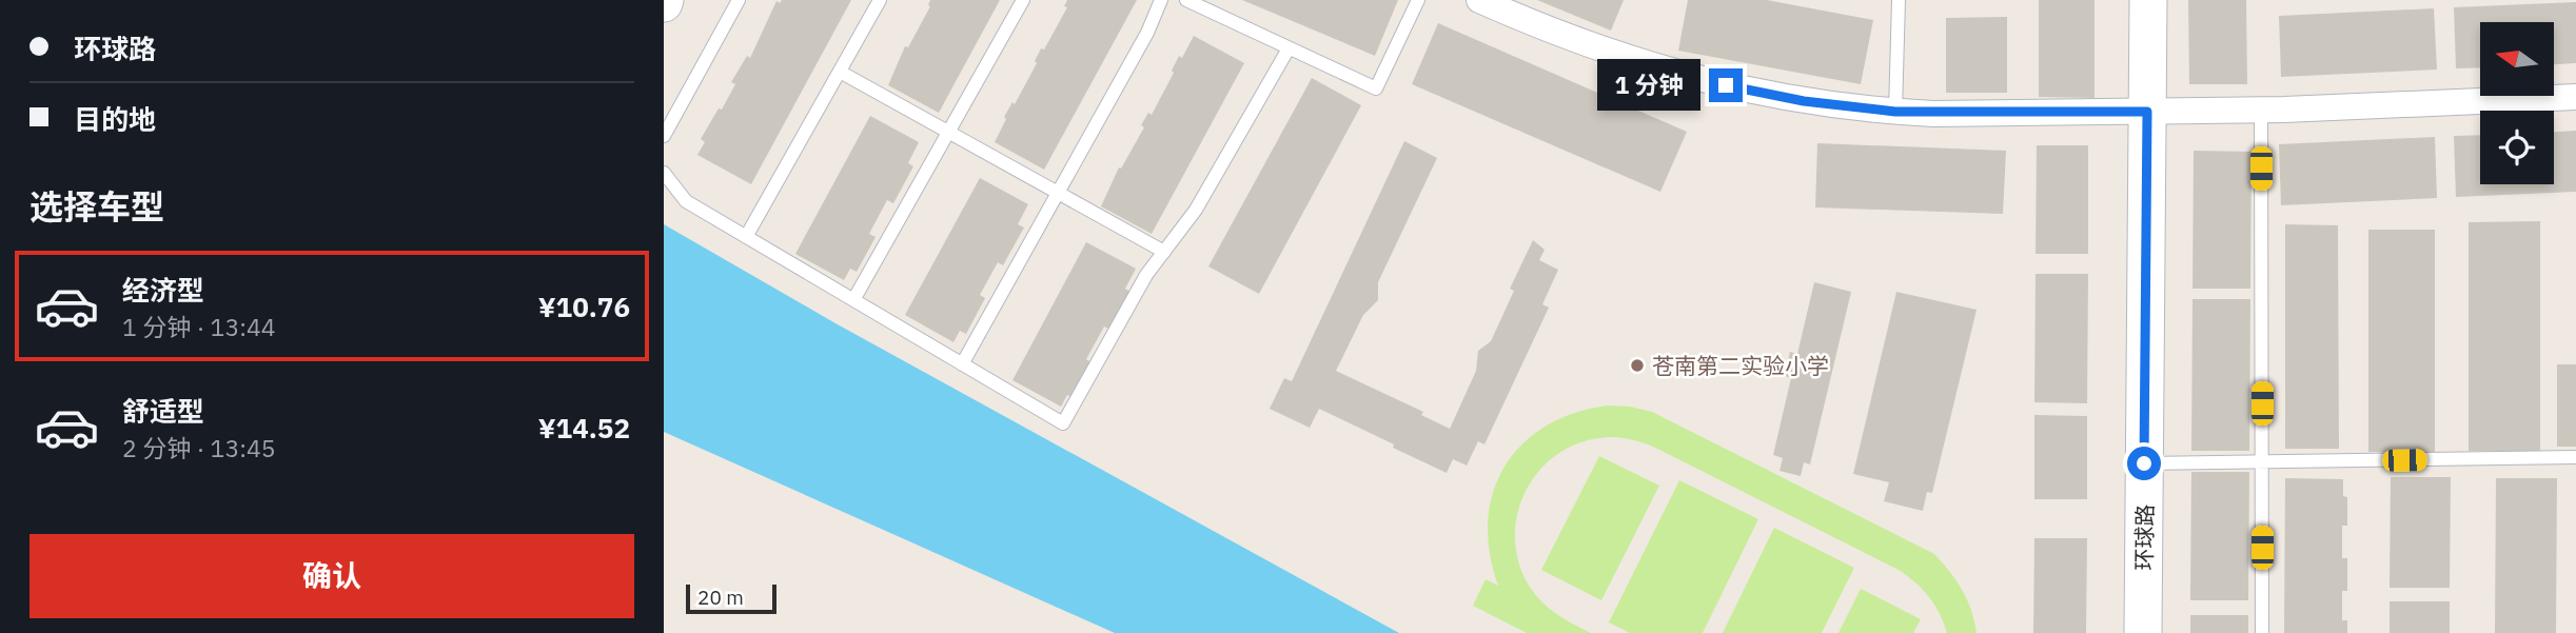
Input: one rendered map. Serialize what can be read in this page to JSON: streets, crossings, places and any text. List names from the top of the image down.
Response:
{
  "streets": {
    "street": ["环球路"]
  },
  "places": ["苍南第二实验小学"],
  "scale_bar": "20 m",
  "north": "left",
  "page": {
    "banner": ["环球路", "目的地"],
    "bubble": "1 分钟",
    "heading": "选择车型",
    "list": [
      {
        "name": "经济型",
        "note": "1 分钟 · 13:44",
        "value": "¥10.76"
      },
      {
        "name": "舒适型",
        "note": "2 分钟 · 13:45",
        "value": "¥14.52"
      }
    ],
    "buttons": "确认",
    "scale": "20 m"
  }
}
